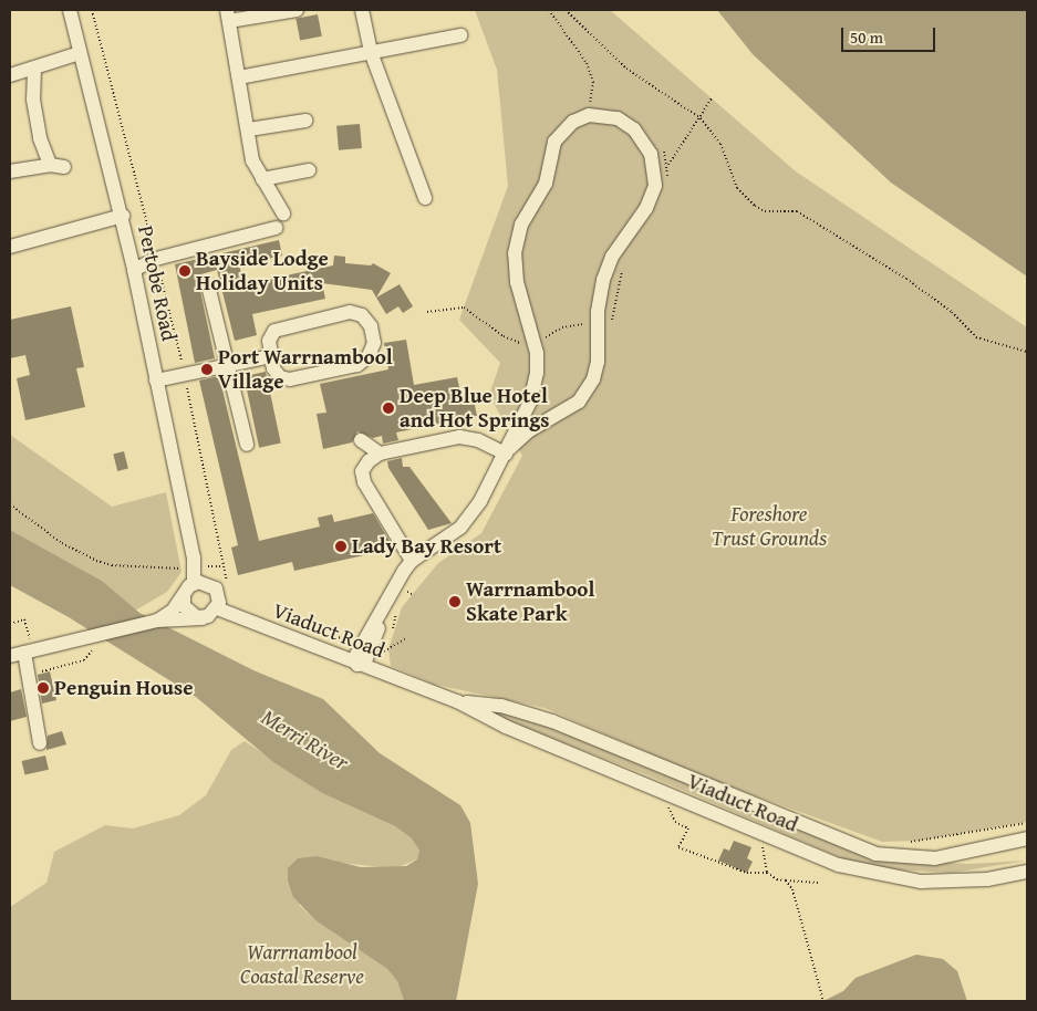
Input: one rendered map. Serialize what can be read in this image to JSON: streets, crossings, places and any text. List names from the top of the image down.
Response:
{
  "streets": {
    "street": ["Pertobe Road", "Viaduct Road"]
  },
  "crossings": [
    ["Pertobe Road", "Viaduct Road"]
  ],
  "water": ["Merri River"],
  "parks": ["Foreshore Trust Grounds", "Warrnambool Coastal Reserve"],
  "places": [
    "Bayside Lodge Holiday Units",
    "Port Warrnambool Village",
    "Deep Blue Hotel and Hot Springs",
    "Lady Bay Resort",
    "Warrnambool Skate Park",
    "Penguin House"
  ],
  "scale_bar": "50 m"
}
